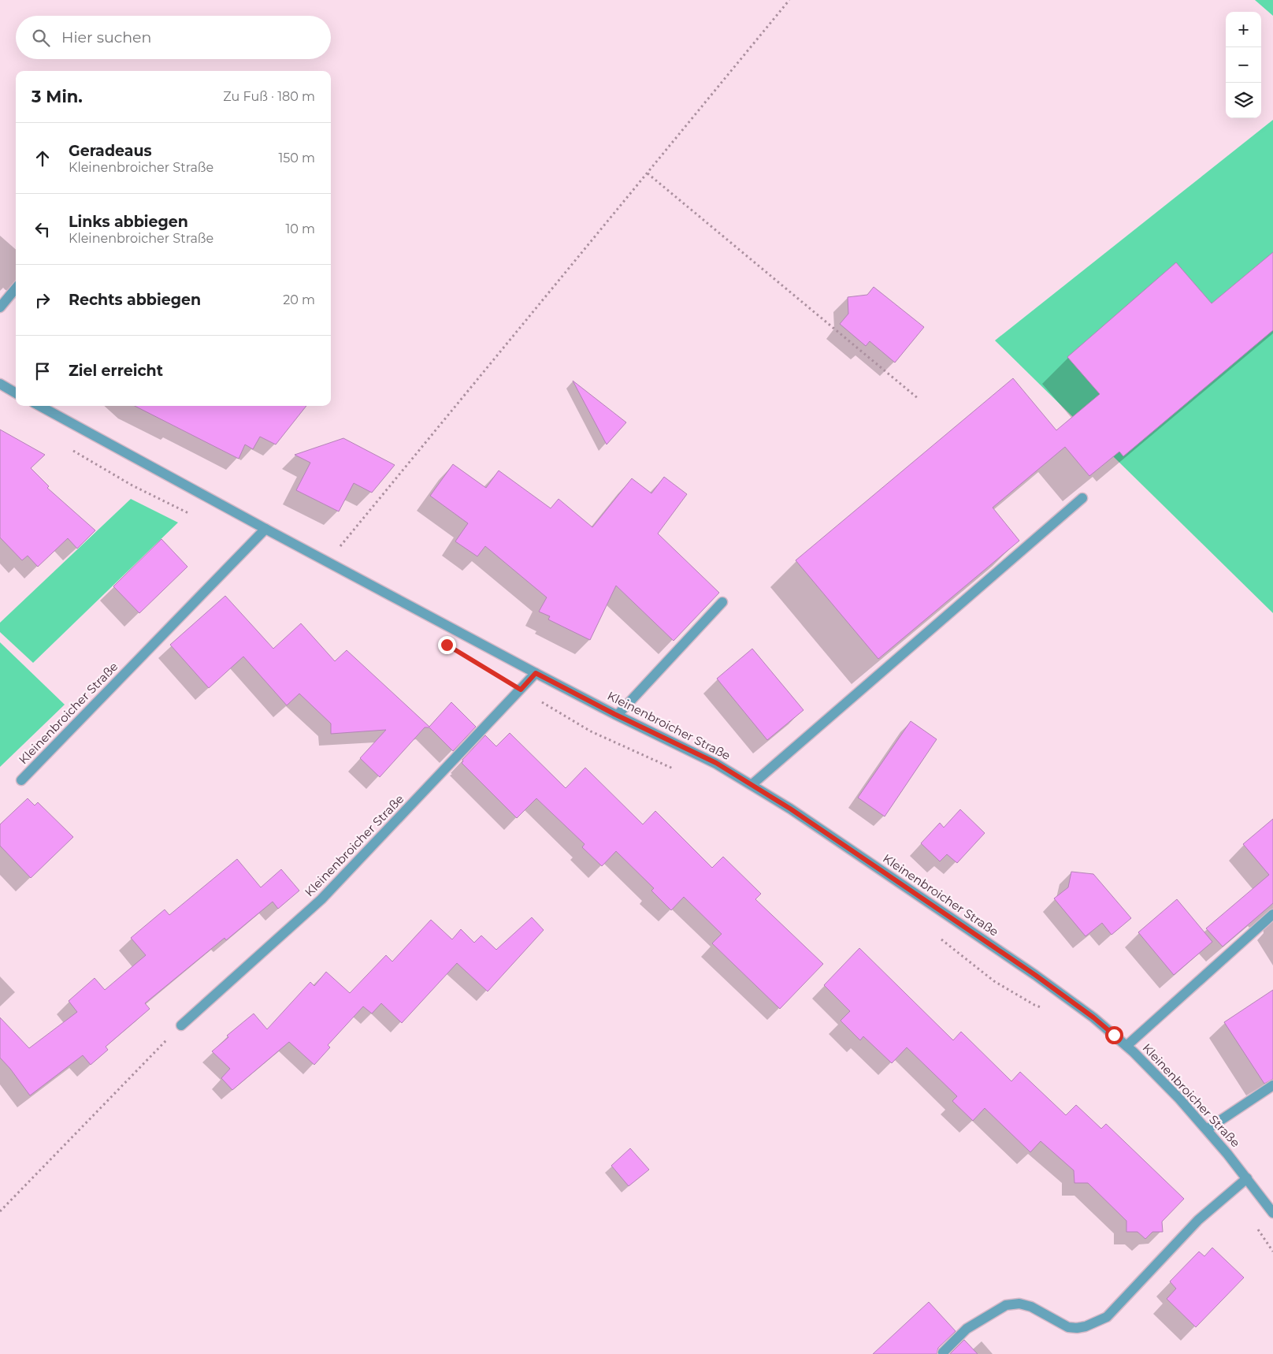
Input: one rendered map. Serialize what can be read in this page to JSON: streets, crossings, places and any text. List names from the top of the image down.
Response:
{
  "streets": {
    "street": ["Kleinenbroicher Straße"]
  },
  "page": {
    "map_buttons": ["+", "−"],
    "search": "Hier suchen",
    "heading": ["3 Min.", "Zu Fuß · 180 m"],
    "list": [
      ["Geradeaus", "Kleinenbroicher Straße", "150 m"],
      ["Links abbiegen", "Kleinenbroicher Straße", "10 m"],
      ["Rechts abbiegen", "20 m"],
      "Ziel erreicht"
    ]
  }
}
